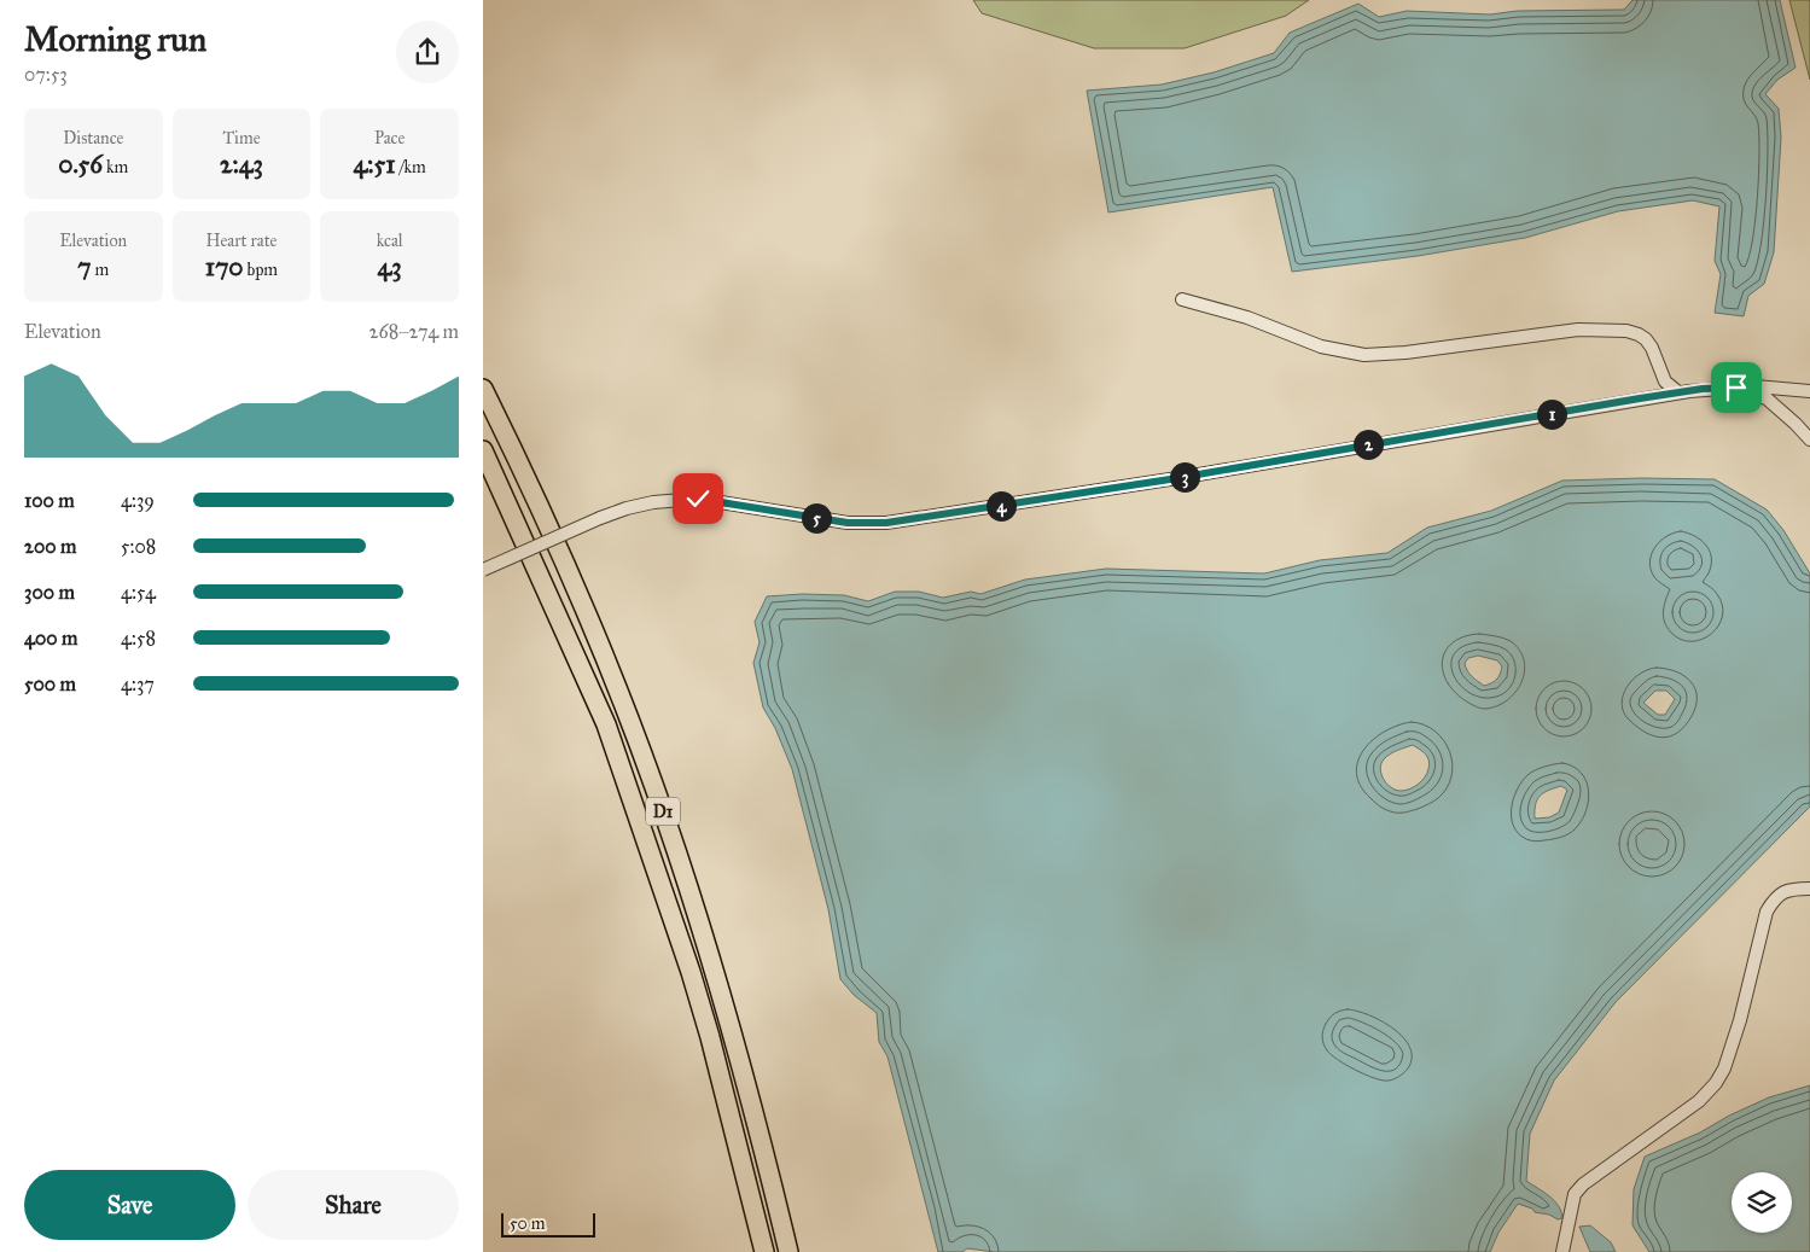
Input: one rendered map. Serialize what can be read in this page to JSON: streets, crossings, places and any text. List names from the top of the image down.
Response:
{
  "streets": {
    "highway": ["D1"]
  },
  "scale_bar": "50 m",
  "page": {
    "heading": ["Morning run", "07:53"],
    "stats": [
      ["Distance", "0.56 km"],
      ["Time", "2:43"],
      ["Pace", "4:51 /km"],
      ["Elevation", "7 m"],
      ["Heart rate", "170 bpm"],
      ["kcal", "43"]
    ],
    "chart": ["Elevation", "268–274 m"],
    "pins": [
      "1",
      "2",
      "3",
      "4",
      "5"
    ],
    "list": [
      {
        "name": "100 m",
        "note": "4:39"
      },
      {
        "name": "200 m",
        "note": "5:08"
      },
      {
        "name": "300 m",
        "note": "4:54"
      },
      {
        "name": "400 m",
        "note": "4:58"
      },
      {
        "name": "500 m",
        "note": "4:37"
      }
    ],
    "buttons": ["Save", "Share"],
    "scale": "50 m"
  }
}
